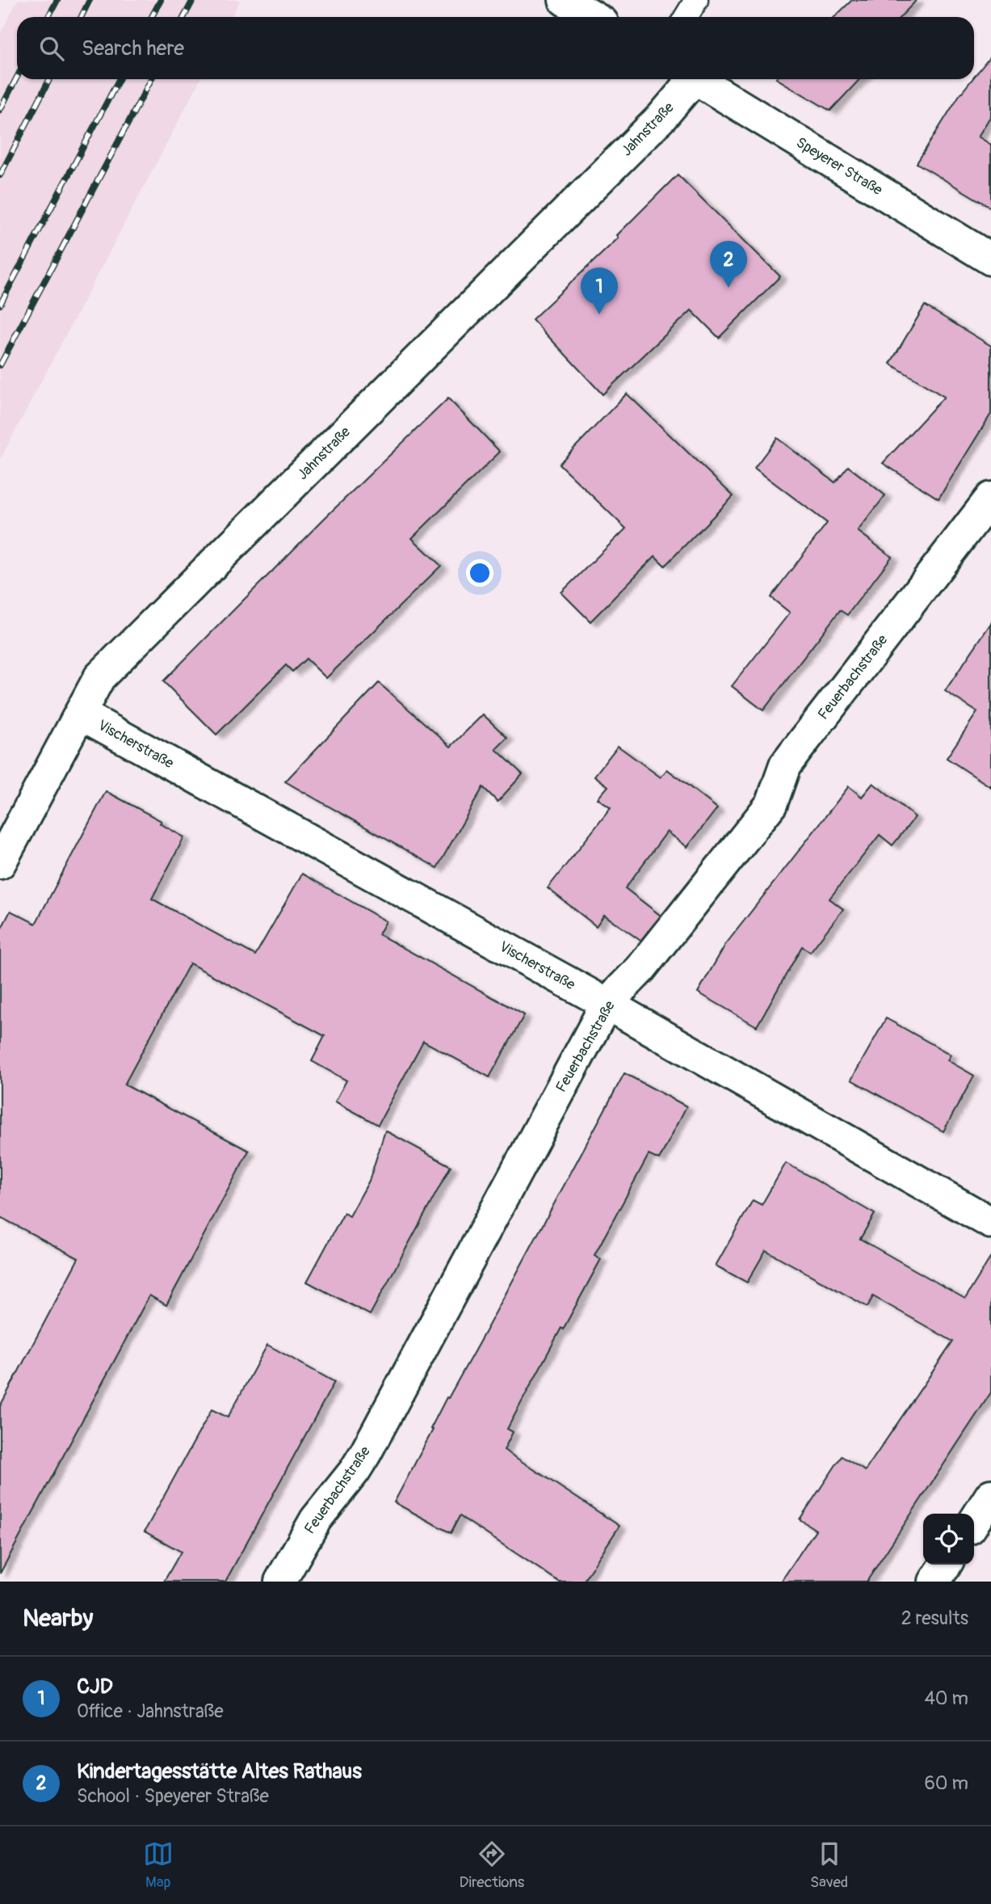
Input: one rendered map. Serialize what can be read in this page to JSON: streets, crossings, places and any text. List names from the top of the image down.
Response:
{
  "streets": {
    "street": [
      "Jahnstraße",
      "Speyerer Straße",
      "Feuerbachstraße",
      "Vischerstraße"
    ]
  },
  "crossings": [
    ["Jahnstraße", "Vischerstraße"],
    ["Feuerbachstraße", "Vischerstraße"]
  ],
  "page": {
    "search": "Search here",
    "pins": ["2", "1"],
    "heading": ["Nearby", "2 results"],
    "list": [
      {
        "mark": "1",
        "name": "CJD",
        "note": "Office · Jahnstraße",
        "value": "40 m"
      },
      {
        "mark": "2",
        "name": "Kindertagesstätte Altes Rathaus",
        "note": "School · Speyerer Straße",
        "value": "60 m"
      }
    ],
    "nav": ["Map", "Directions", "Saved"]
  }
}
